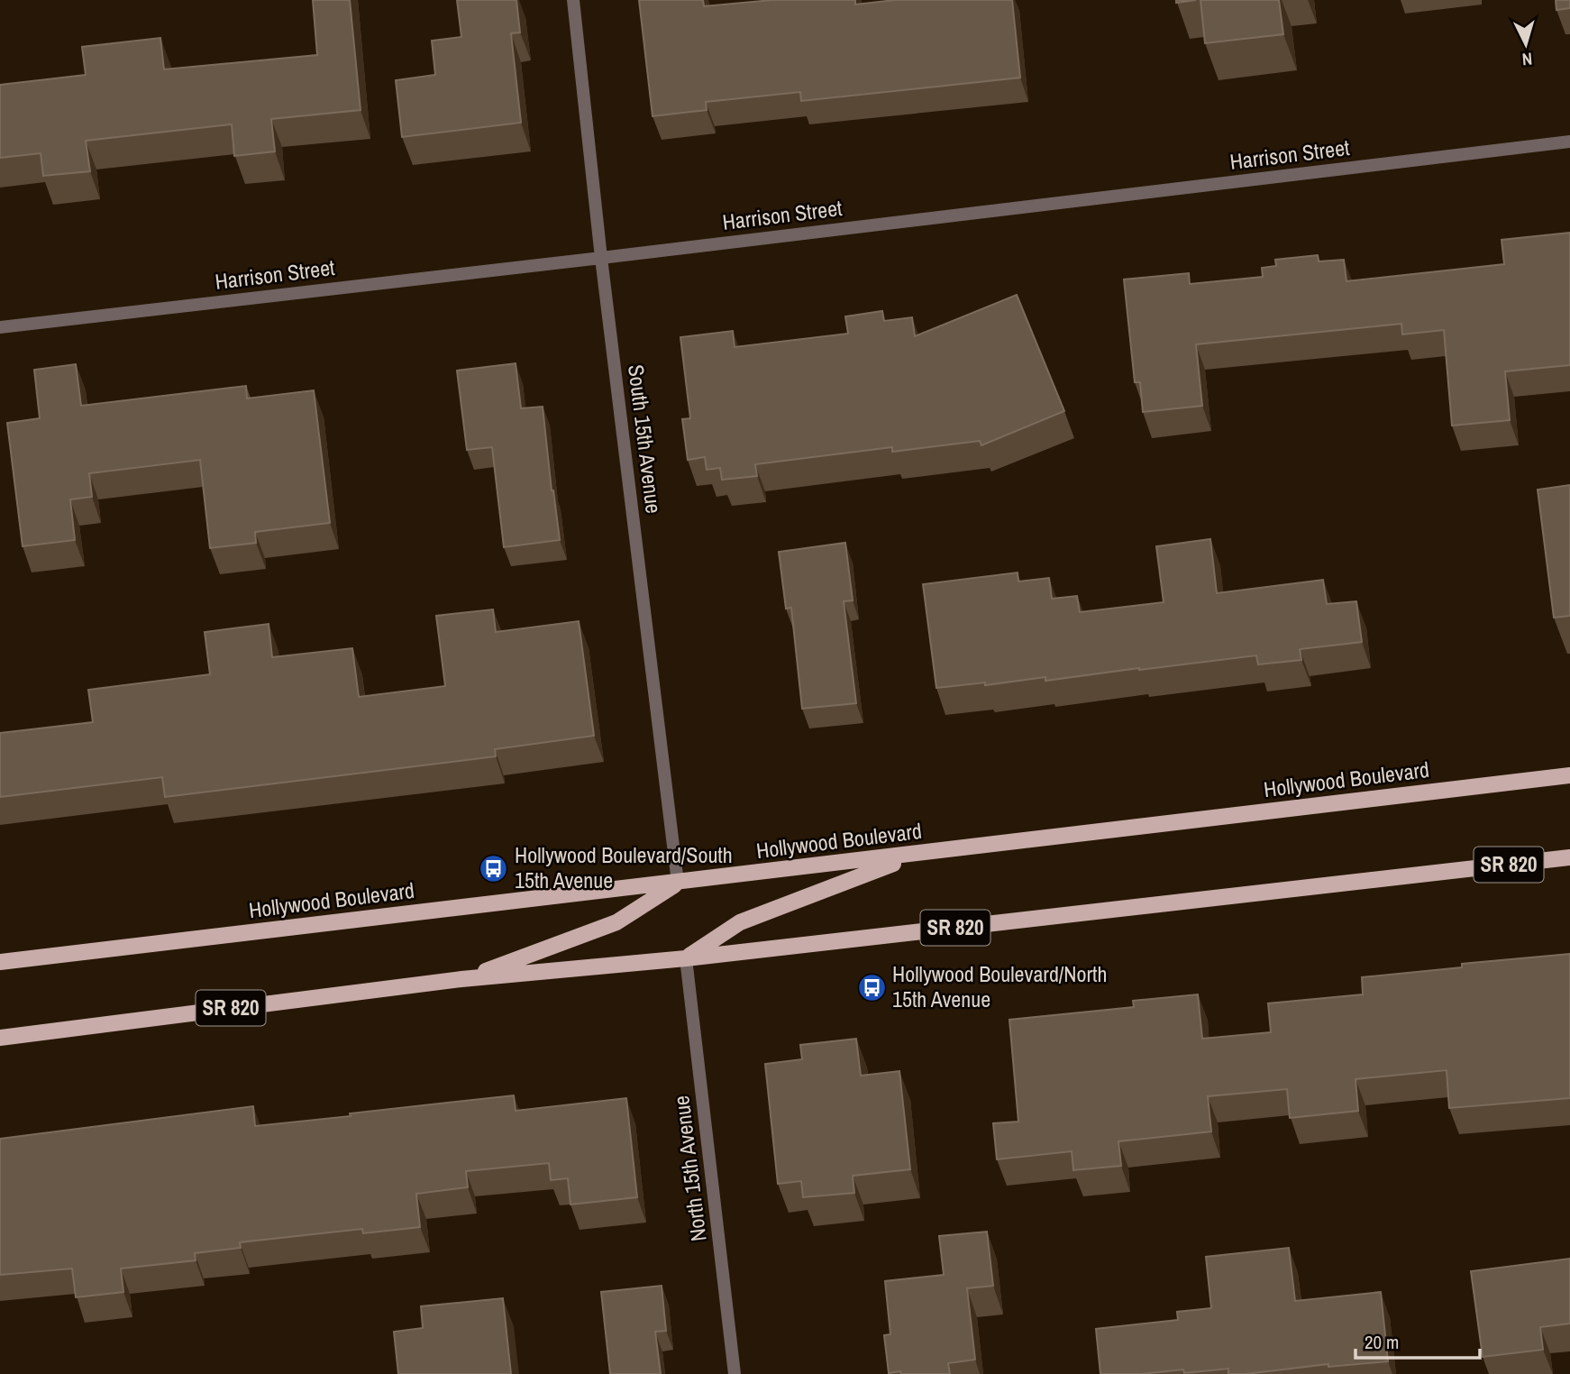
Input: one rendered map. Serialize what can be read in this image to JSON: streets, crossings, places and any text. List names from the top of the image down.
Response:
{
  "streets": {
    "main road": ["Hollywood Boulevard", "SR 820"],
    "street": ["Harrison Street", "South 15th Avenue", "North 15th Avenue"]
  },
  "crossings": [
    ["Harrison Street", "South 15th Avenue"],
    ["South 15th Avenue", "Hollywood Boulevard"],
    ["SR 820", "North 15th Avenue"]
  ],
  "places": {
    "bus stop": ["Hollywood Boulevard/South 15th Avenue", "Hollywood Boulevard/North 15th Avenue"]
  },
  "scale_bar": "20 m",
  "north": "bottom"
}
